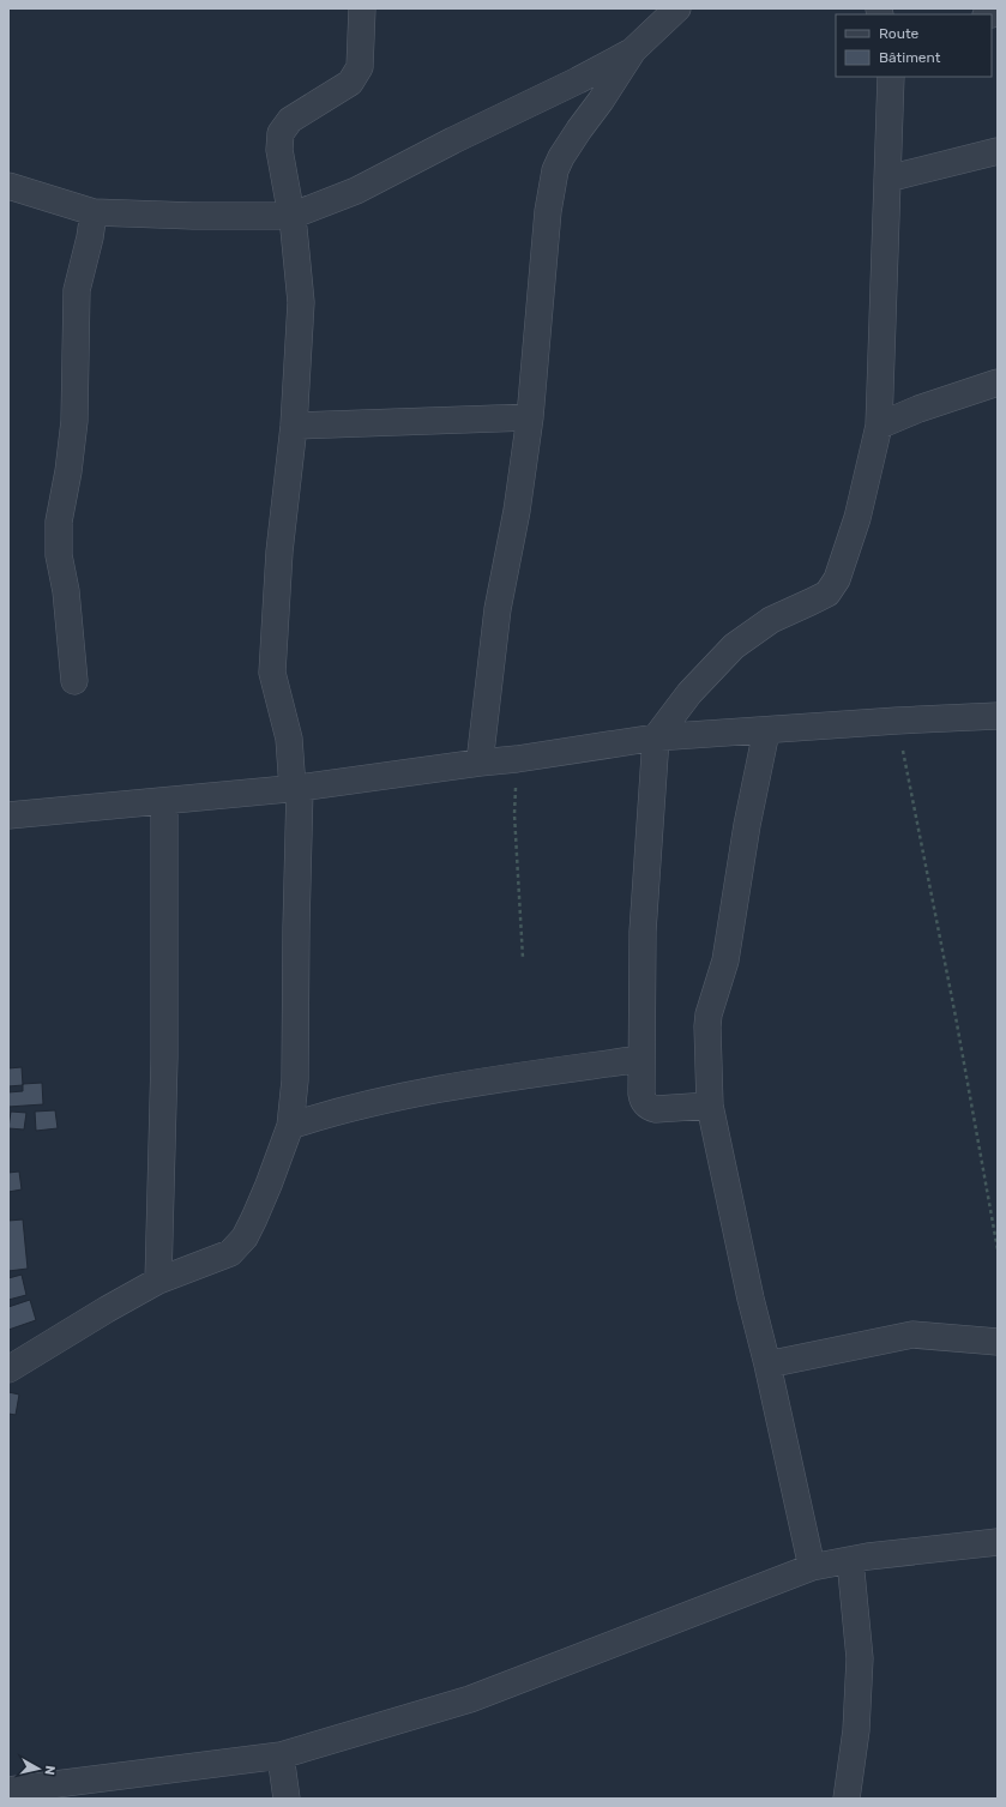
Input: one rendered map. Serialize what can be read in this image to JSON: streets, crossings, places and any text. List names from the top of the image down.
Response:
{
  "legend": ["Route", "Bâtiment"],
  "north": "right"
}
